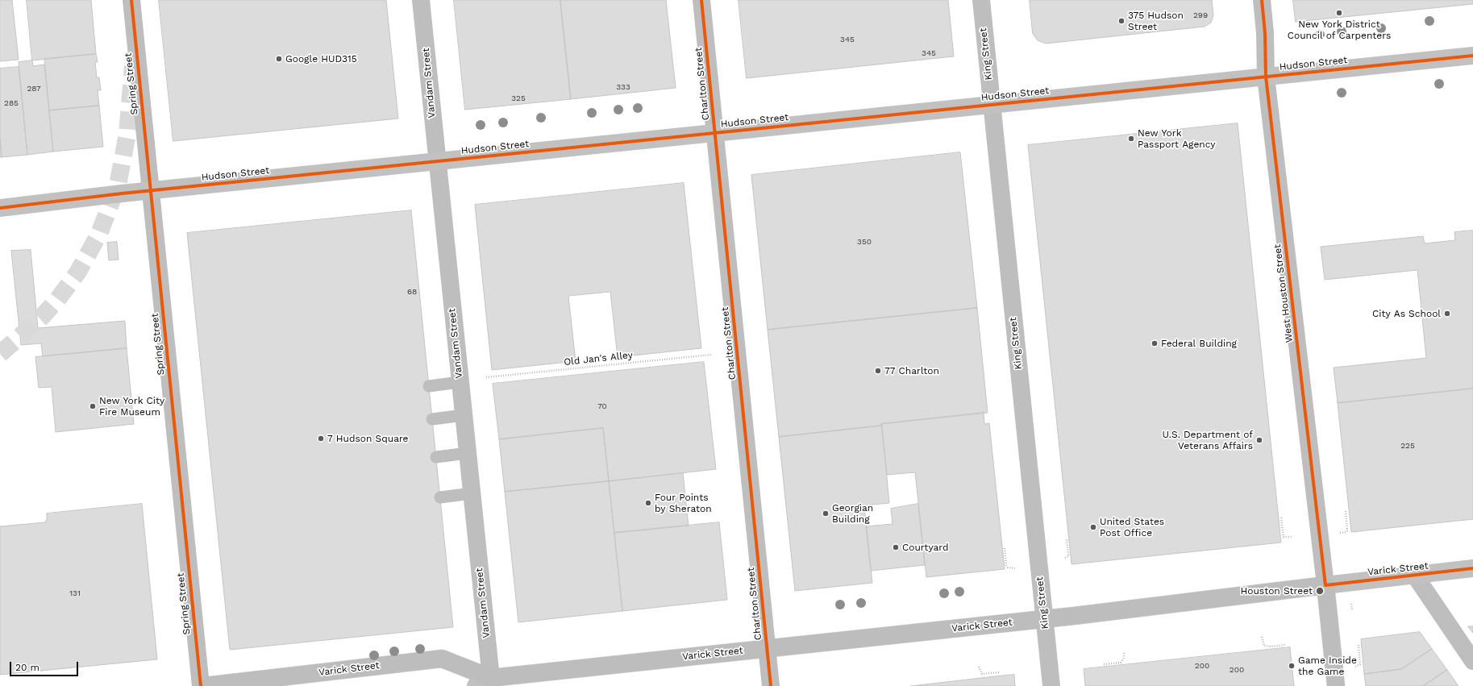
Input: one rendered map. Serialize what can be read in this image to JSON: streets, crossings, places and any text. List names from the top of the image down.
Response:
{
  "streets": {
    "main road": ["Hudson Street", "West Houston Street", "Varick Street"],
    "street": [
      "King Street",
      "Vandam Street",
      "Spring Street",
      "Charlton Street"
    ],
    "path": ["Old Jan's Alley"]
  },
  "crossings": [
    ["King Street", "Hudson Street"],
    ["King Street", "Varick Street"],
    ["Hudson Street", "Vandam Street"],
    ["Hudson Street", "Spring Street"],
    ["Hudson Street", "Charlton Street"],
    ["Hudson Street", "West Houston Street"],
    ["Vandam Street", "Varick Street"],
    ["Charlton Street", "Varick Street"],
    ["West Houston Street", "Varick Street"]
  ],
  "places": [
    "New York District Council of Carpenters",
    "375 Hudson Street",
    "Google HUD315",
    "New York Passport Agency",
    "City As School",
    "Federal Building",
    "77 Charlton",
    "New York City Fire Museum",
    "7 Hudson Square",
    "U.S. Department of Veterans Affairs",
    "Four Points by Sheraton",
    "Georgian Building",
    "United States Post Office",
    "Courtyard",
    "Houston Street",
    "Game Inside the Game"
  ],
  "house_numbers": [
    "299",
    "345",
    "345",
    "333",
    "287",
    "325",
    "285",
    "350",
    "68",
    "70",
    "225",
    "131",
    "200",
    "200"
  ],
  "scale_bar": "20 m"
}
